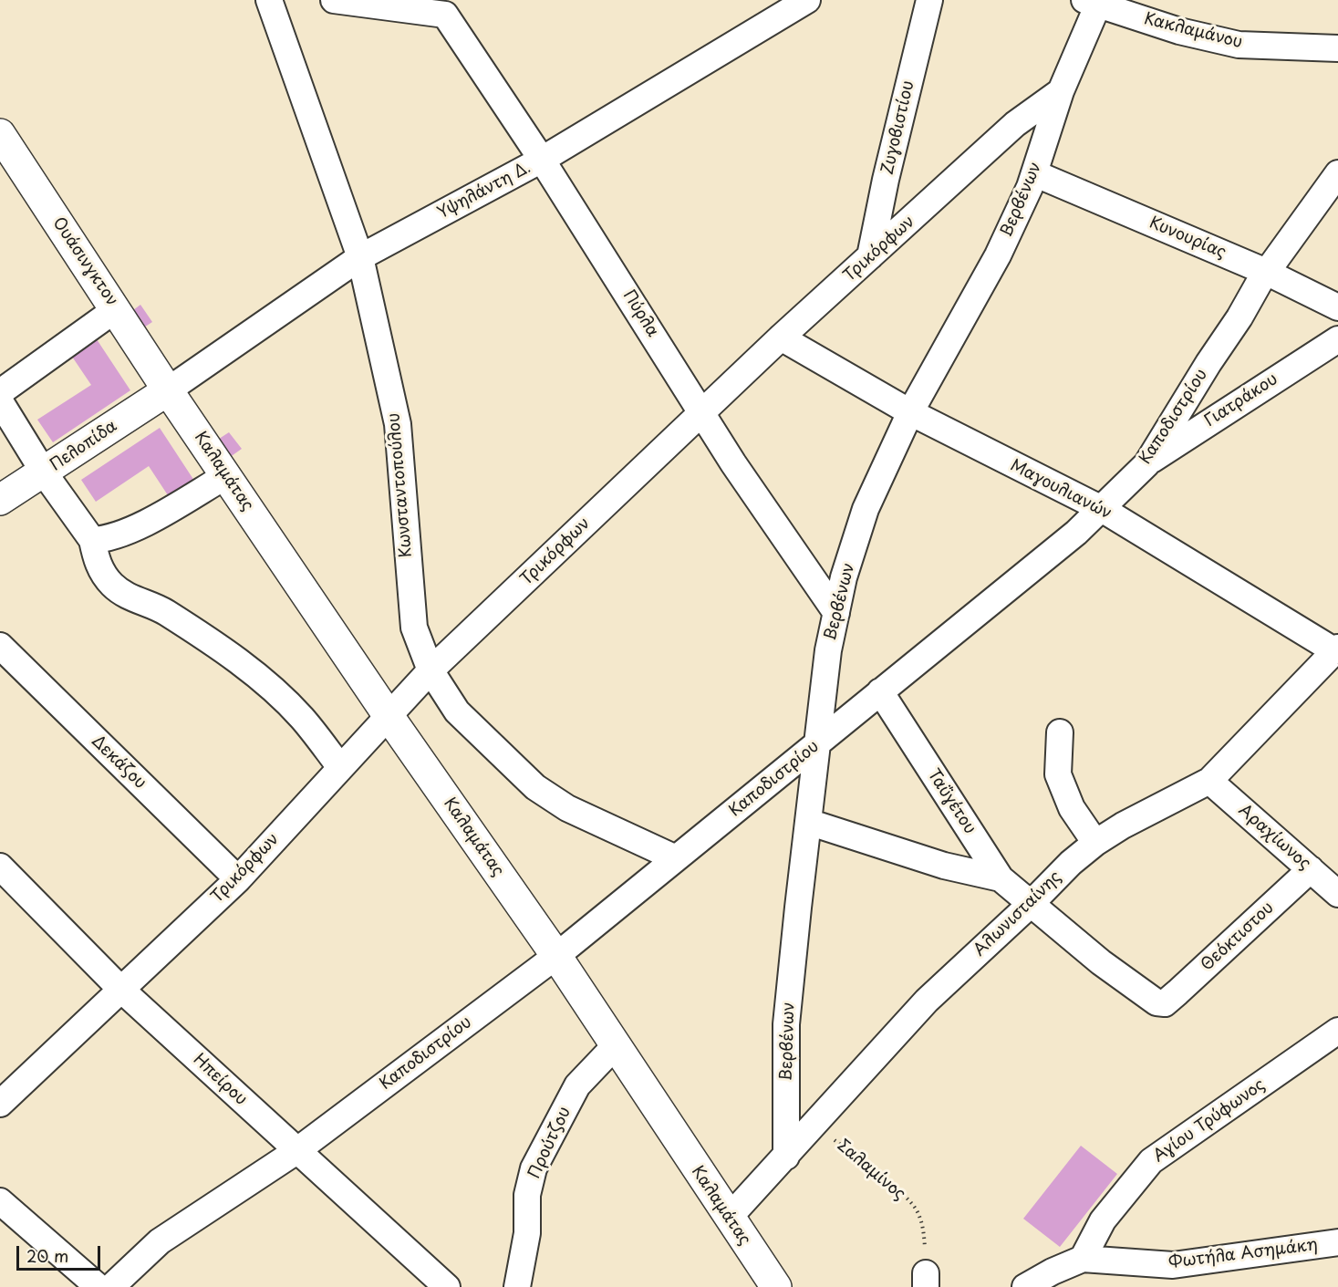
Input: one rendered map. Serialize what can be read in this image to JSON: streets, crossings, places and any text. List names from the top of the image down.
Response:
{
  "streets": {
    "main road": ["Ουάσινγκτον", "Πελοπίδα", "Καλαμάτας"],
    "street": [
      "Κακλαμάνου",
      "Ζυγοβιστίου",
      "Υψηλάντη Δ.",
      "Βερβένων",
      "Κυνουρίας",
      "Τρικόρφων",
      "Πύρλα",
      "Γιατράκου",
      "Καποδιστρίου",
      "Κωνσταντοπούλου",
      "Μαγουλιανών",
      "Δεκάζου",
      "Ταΰγέτου",
      "Αραχίωνος",
      "Αλωνισταίνης",
      "Θεόκτιστου",
      "Ηπείρου",
      "Αγίου Τρύφωνος",
      "Προύτζου",
      "Φωτήλα Ασημάκη"
    ],
    "path": ["Σαλαμίνος"]
  },
  "crossings": [
    ["Ζυγοβιστίου", "Τρικόρφων"],
    ["Υψηλάντη Δ.", "Ουάσινγκτον"],
    ["Υψηλάντη Δ.", "Πύρλα"],
    ["Υψηλάντη Δ.", "Πελοπίδα"],
    ["Υψηλάντη Δ.", "Καλαμάτας"],
    ["Υψηλάντη Δ.", "Κωνσταντοπούλου"],
    ["Βερβένων", "Κυνουρίας"],
    ["Βερβένων", "Τρικόρφων"],
    ["Βερβένων", "Πύρλα"],
    ["Βερβένων", "Καποδιστρίου"],
    ["Βερβένων", "Μαγουλιανών"],
    ["Βερβένων", "Αλωνισταίνης"],
    ["Κυνουρίας", "Καποδιστρίου"],
    ["Τρικόρφων", "Πύρλα"],
    ["Τρικόρφων", "Καλαμάτας"],
    ["Τρικόρφων", "Κωνσταντοπούλου"],
    ["Τρικόρφων", "Μαγουλιανών"],
    ["Τρικόρφων", "Δεκάζου"],
    ["Τρικόρφων", "Ηπείρου"],
    ["Ουάσινγκτον", "Πελοπίδα"],
    ["Ουάσινγκτον", "Καλαμάτας"],
    ["Γιατράκου", "Καποδιστρίου"],
    ["Καποδιστρίου", "Καλαμάτας"],
    ["Καποδιστρίου", "Κωνσταντοπούλου"],
    ["Καποδιστρίου", "Μαγουλιανών"],
    ["Καποδιστρίου", "Ταΰγέτου"],
    ["Καποδιστρίου", "Ηπείρου"],
    ["Πελοπίδα", "Καλαμάτας"],
    ["Καλαμάτας", "Αλωνισταίνης"],
    ["Καλαμάτας", "Προύτζου"],
    ["Μαγουλιανών", "Αλωνισταίνης"],
    ["Ταΰγέτου", "Αλωνισταίνης"],
    ["Ταΰγέτου", "Θεόκτιστου"],
    ["Αραχίωνος", "Αλωνισταίνης"],
    ["Αραχίωνος", "Θεόκτιστου"],
    ["Αλωνισταίνης", "Σαλαμίνος"],
    ["Αγίου Τρύφωνος", "Φωτήλα Ασημάκη"]
  ],
  "scale_bar": "20 m"
}
